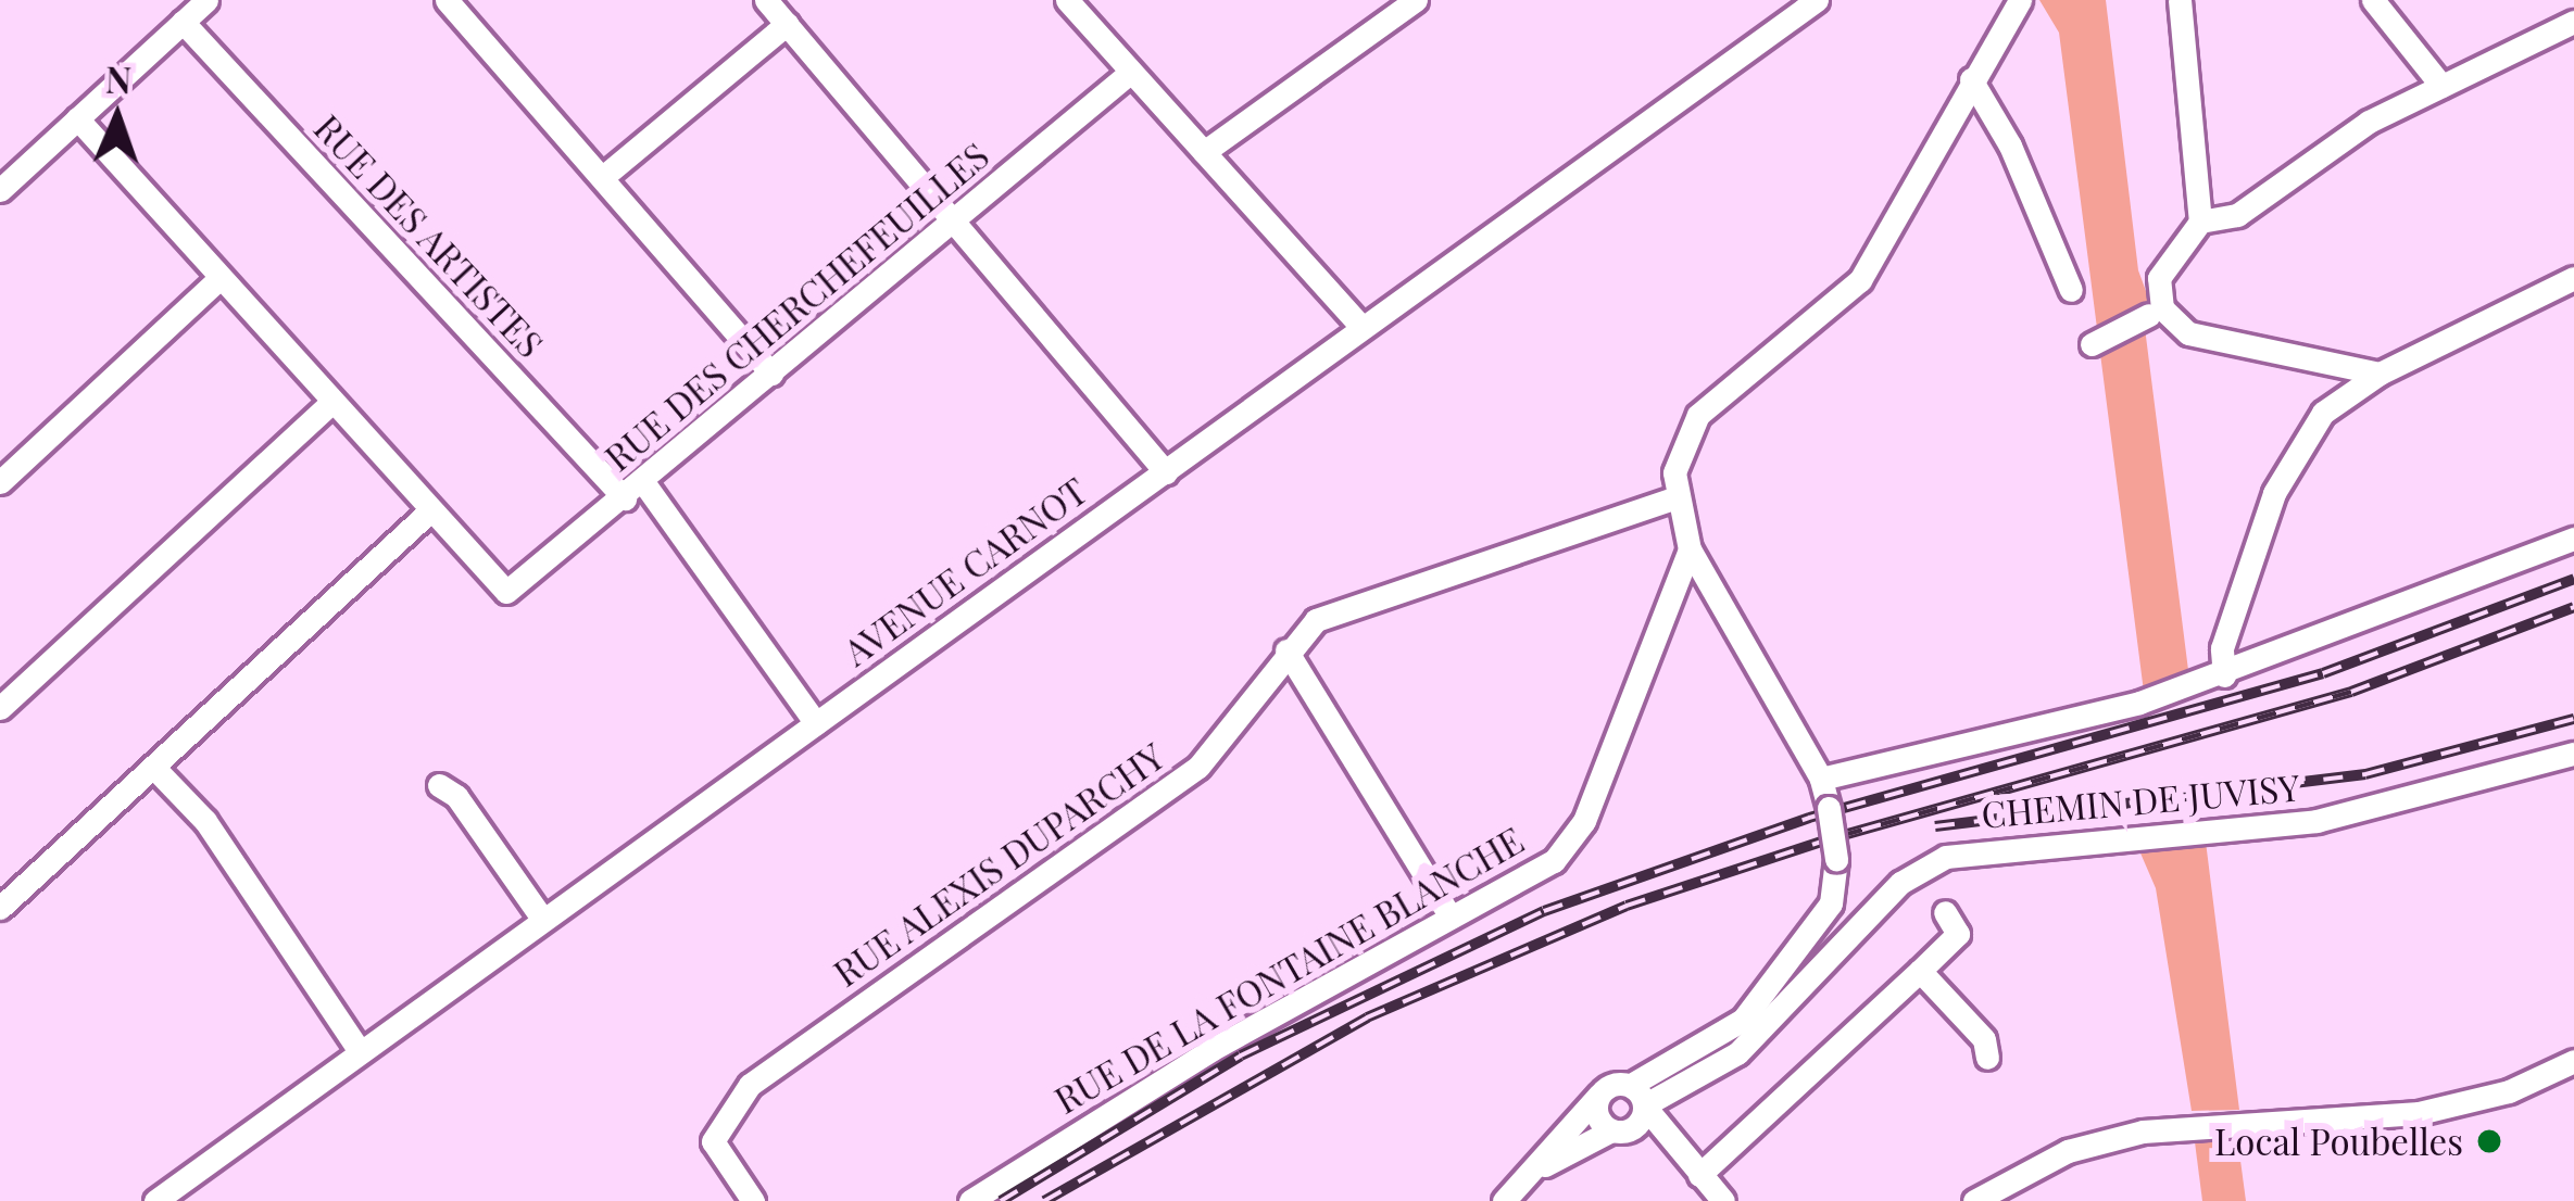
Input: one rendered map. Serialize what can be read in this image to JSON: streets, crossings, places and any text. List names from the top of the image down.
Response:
{
  "streets": {
    "street": [
      "RUE DES ARTISTES",
      "RUE DES CHERCHEFEUILLES",
      "AVENUE CARNOT",
      "CHEMIN DE JUVISY",
      "RUE ALEXIS DUPARCHY",
      "RUE DE LA FONTAINE BLANCHE"
    ]
  },
  "crossings": [
    ["RUE DES ARTISTES", "RUE DES CHERCHEFEUILLES"],
    ["RUE DES ARTISTES", "AVENUE CARNOT"]
  ],
  "places": ["Local Poubelles"],
  "north": "top"
}
